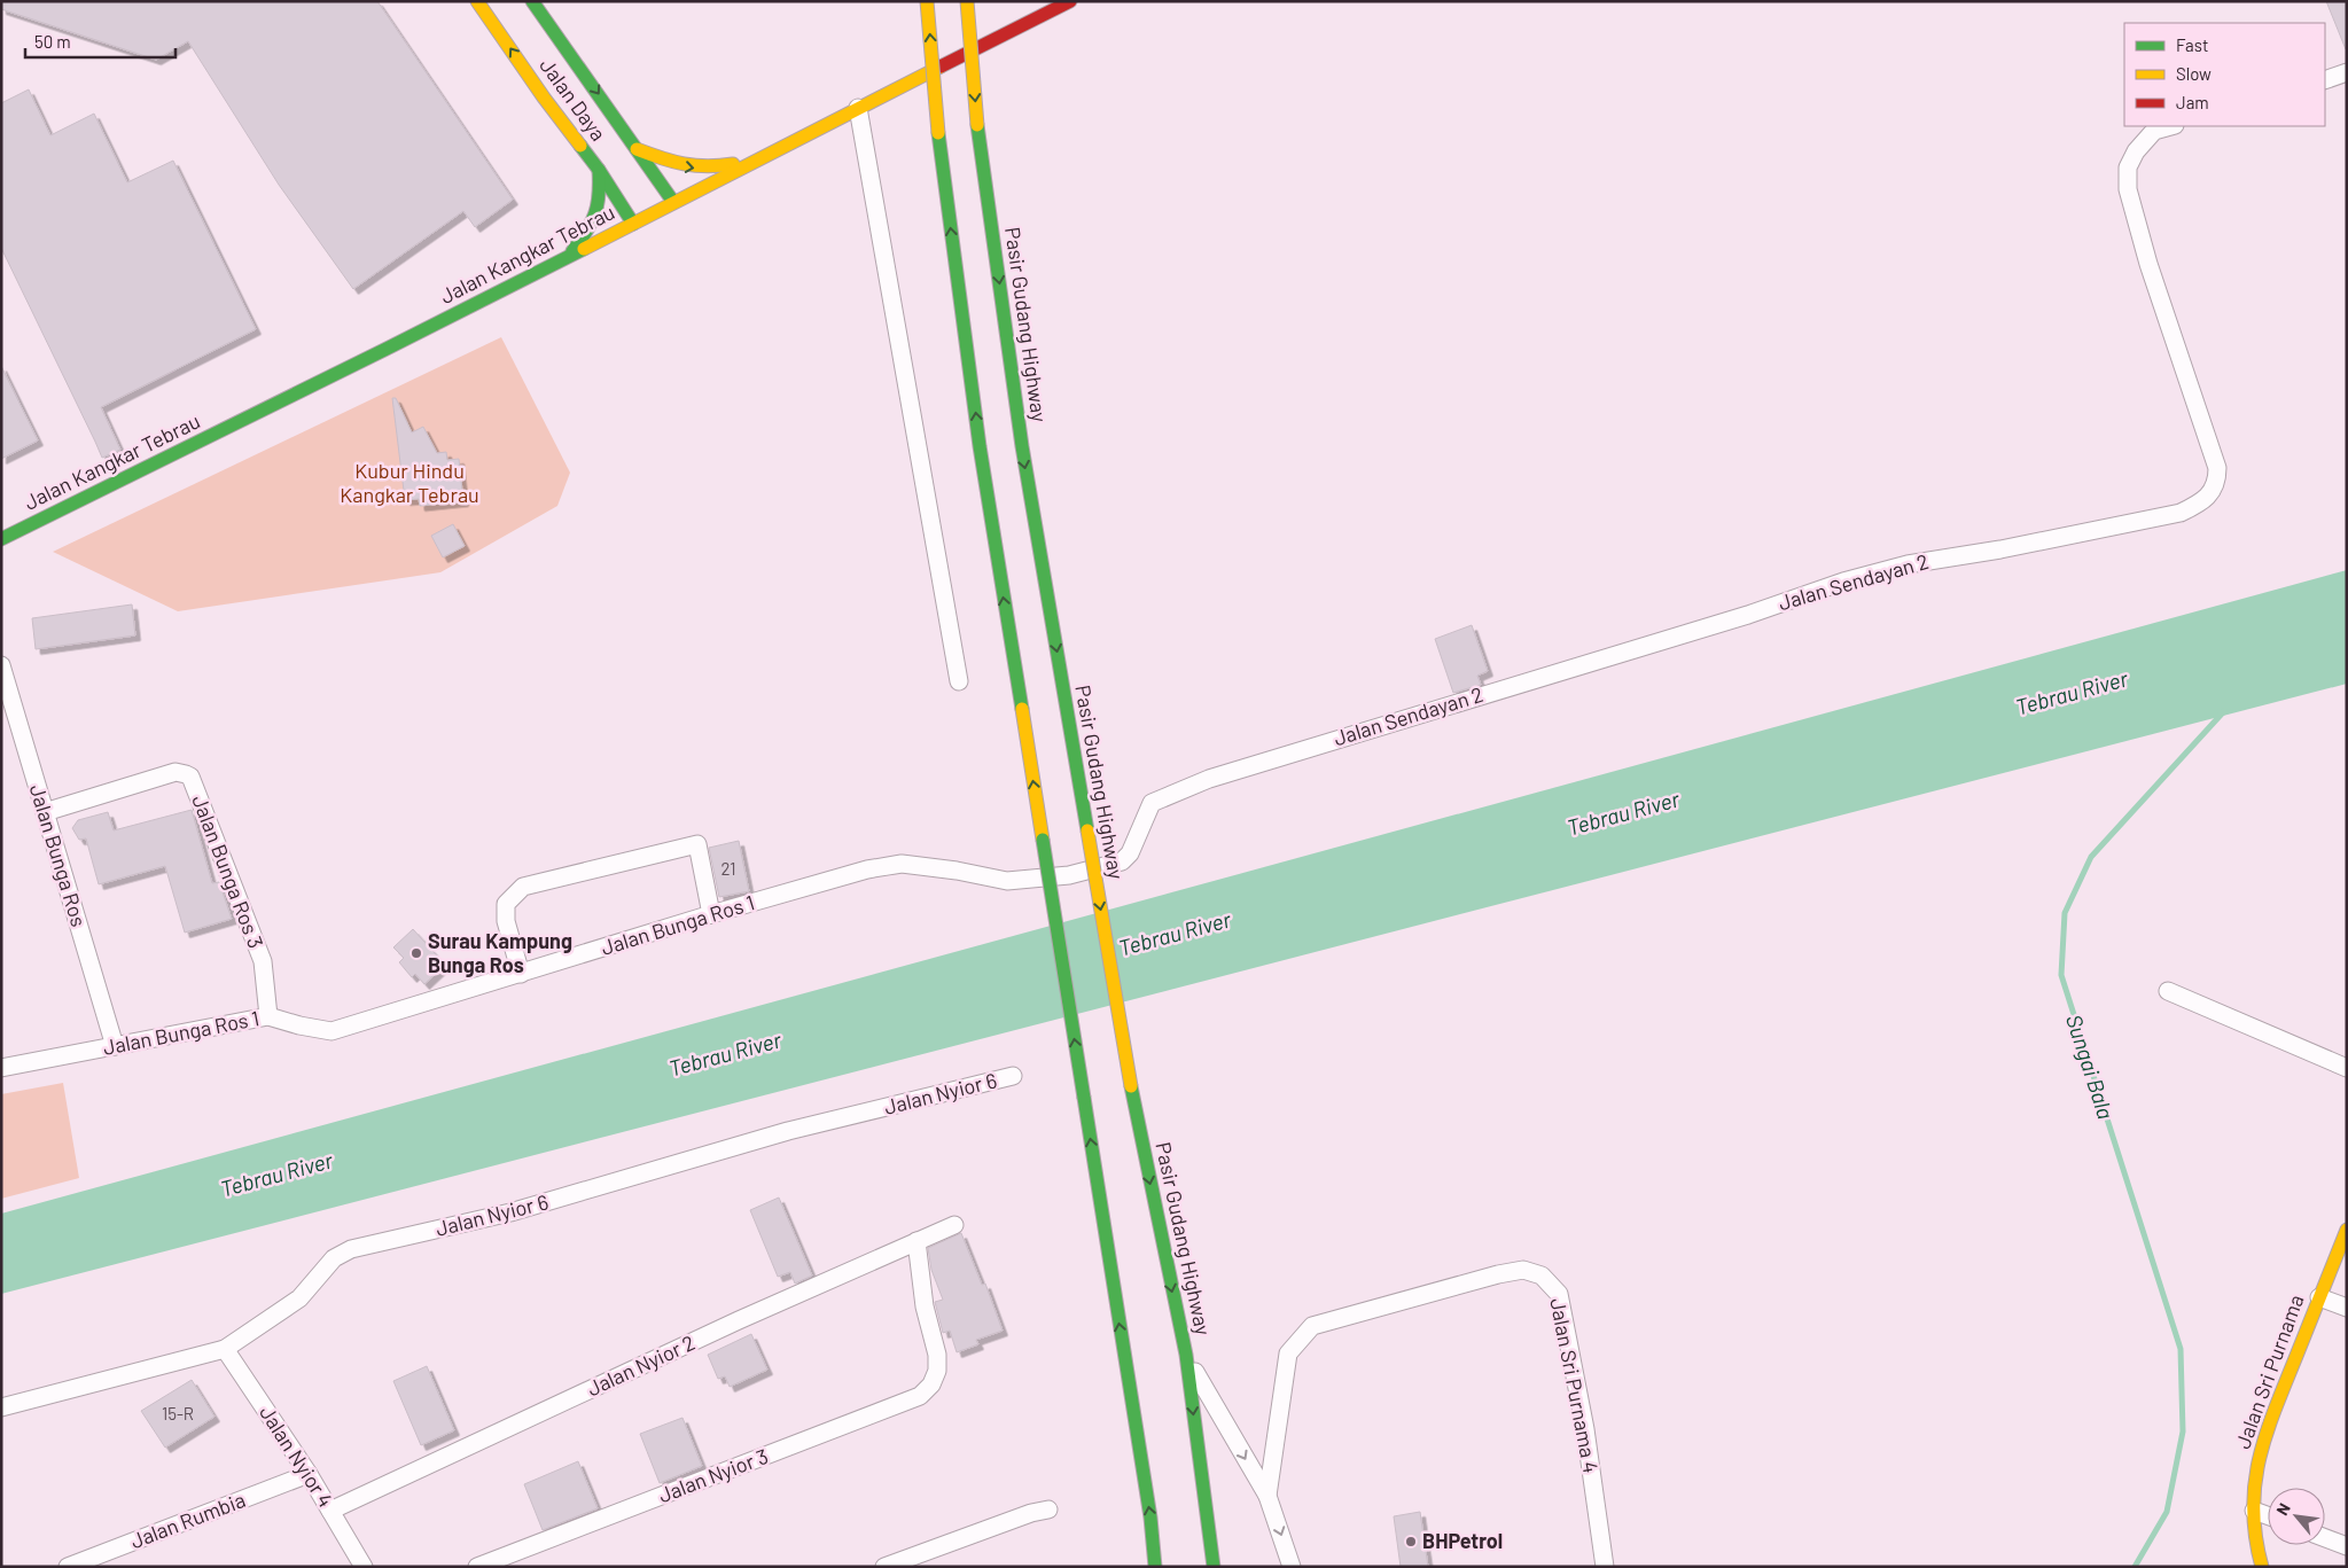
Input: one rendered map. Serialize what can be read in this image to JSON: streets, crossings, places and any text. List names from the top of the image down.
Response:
{
  "streets": {
    "main road": [
      "Jalan Daya",
      "Jalan Kangkar Tebrau",
      "Pasir Gudang Highway",
      "Jalan Sri Purnama"
    ],
    "street": [
      "Jalan Sendayan 2",
      "Jalan Bunga Ros",
      "Jalan Bunga Ros 3",
      "Jalan Bunga Ros 1",
      "Jalan Nyior 6",
      "Jalan Nyior 2",
      "Jalan Sri Purnama 4",
      "Jalan Nyior 4",
      "Jalan Nyior 3",
      "Jalan Rumbia"
    ]
  },
  "crossings": [
    ["Jalan Daya", "Jalan Kangkar Tebrau"],
    ["Jalan Sendayan 2", "Jalan Bunga Ros 1"],
    ["Jalan Bunga Ros", "Jalan Bunga Ros 3"],
    ["Jalan Bunga Ros", "Jalan Bunga Ros 1"],
    ["Jalan Bunga Ros 3", "Jalan Bunga Ros 1"],
    ["Jalan Nyior 6", "Jalan Nyior 4"],
    ["Jalan Nyior 2", "Jalan Nyior 4"],
    ["Jalan Nyior 2", "Jalan Nyior 3"],
    ["Jalan Nyior 4", "Jalan Rumbia"]
  ],
  "water": ["Tebrau River", "Sungai Bala"],
  "parks": ["Kubur Hindu Kangkar Tebrau"],
  "places": ["Surau Kampung Bunga Ros", "BHPetrol"],
  "house_numbers": ["21", "15-R"],
  "legend": ["Fast", "Slow", "Jam"],
  "scale_bar": "50 m",
  "north": "top left"
}
